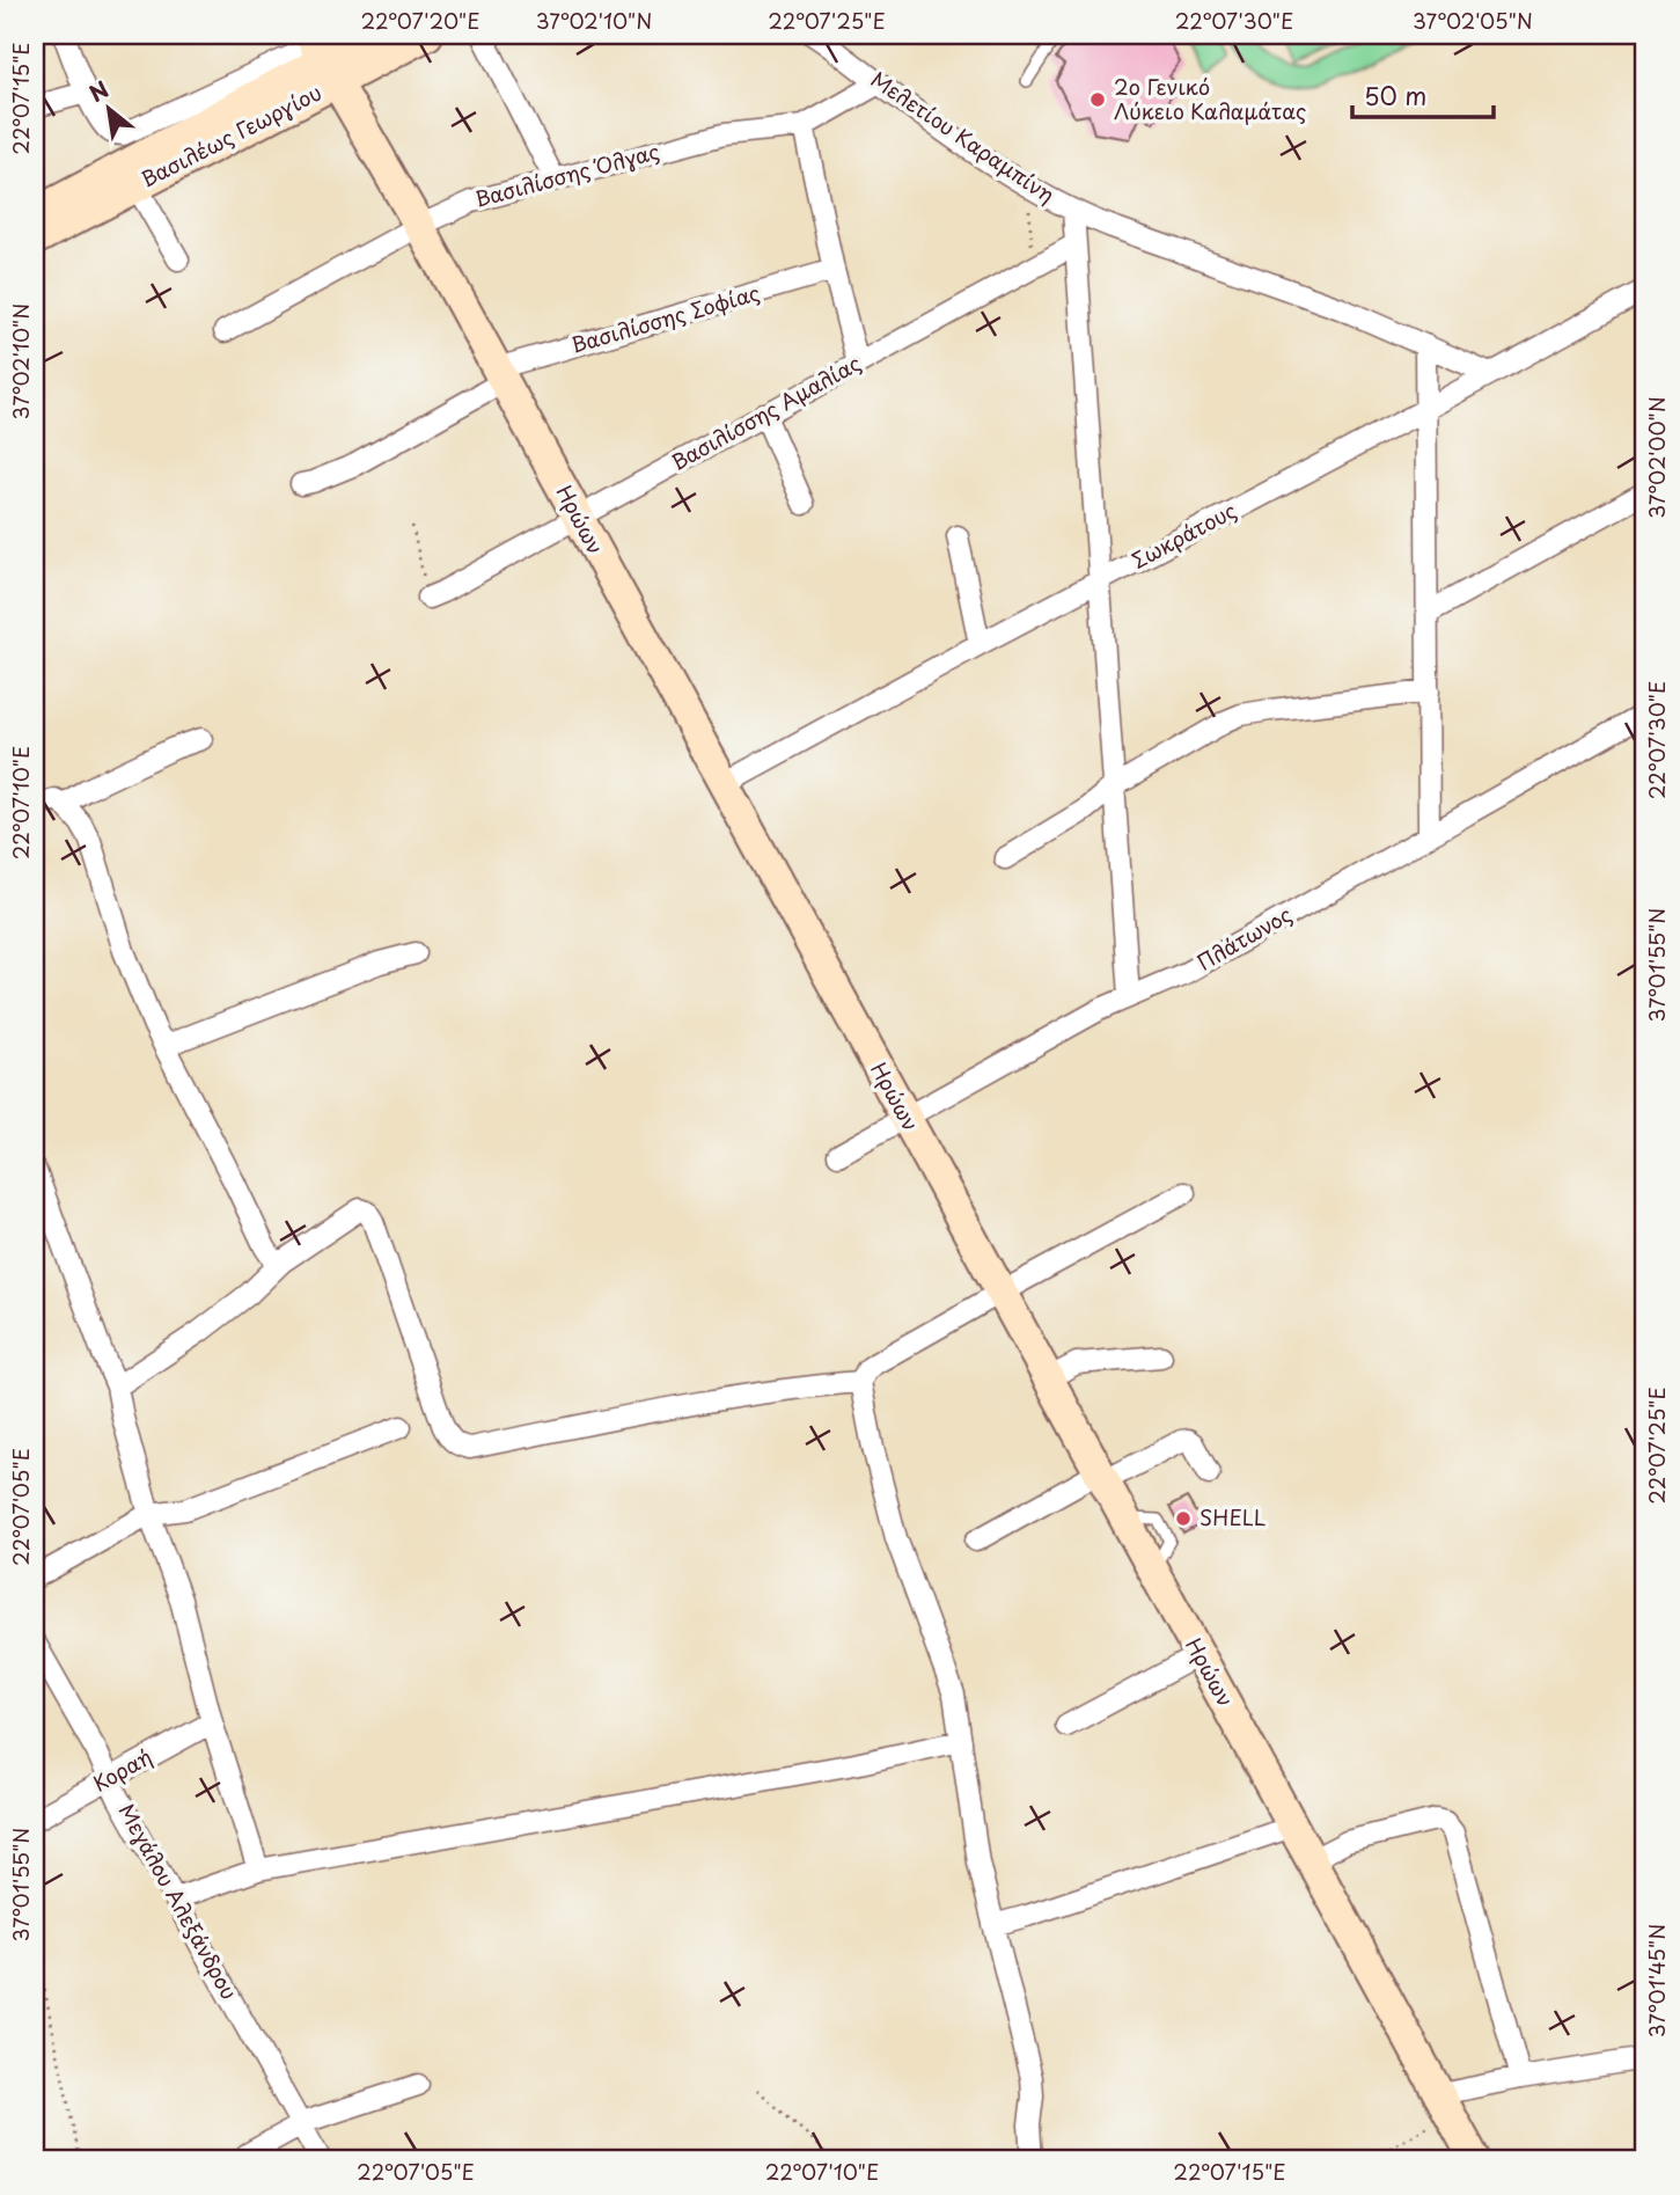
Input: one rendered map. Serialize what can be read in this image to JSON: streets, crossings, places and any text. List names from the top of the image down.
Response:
{
  "streets": {
    "street": [
      "Βασιλέως Γεωργίου",
      "Μελετίου Καραμπίνη",
      "Βασιλίσσης Όλγας",
      "Βασιλίσσης Σοφίας",
      "Βασιλίσσης Αμαλίας",
      "Ηρώων",
      "Σωκράτους",
      "Πλάτωνος",
      "Κοραή",
      "Μεγάλου Αλεξάνδρου"
    ]
  },
  "crossings": [
    ["Βασιλέως Γεωργίου", "Ηρώων"],
    ["Μελετίου Καραμπίνη", "Βασιλίσσης Όλγας"],
    ["Μελετίου Καραμπίνη", "Σωκράτους"],
    ["Βασιλίσσης Όλγας", "Ηρώων"],
    ["Βασιλίσσης Σοφίας", "Ηρώων"],
    ["Βασιλίσσης Αμαλίας", "Ηρώων"],
    ["Ηρώων", "Σωκράτους"],
    ["Ηρώων", "Πλάτωνος"],
    ["Κοραή", "Μεγάλου Αλεξάνδρου"]
  ],
  "places": ["2ο Γενικό Λύκειο Καλαμάτας", "SHELL"],
  "scale_bar": "50 m",
  "north": "top left",
  "coordinates": [
    "22°07'20\"E",
    "37°02'10\"N",
    "22°07'25\"E",
    "22°07'30\"E",
    "37°02'05\"N",
    "22°07'15\"E",
    "37°02'00\"N",
    "22°07'10\"E",
    "37°01'55\"N",
    "22°07'05\"E",
    "37°01'45\"N"
  ]
}
